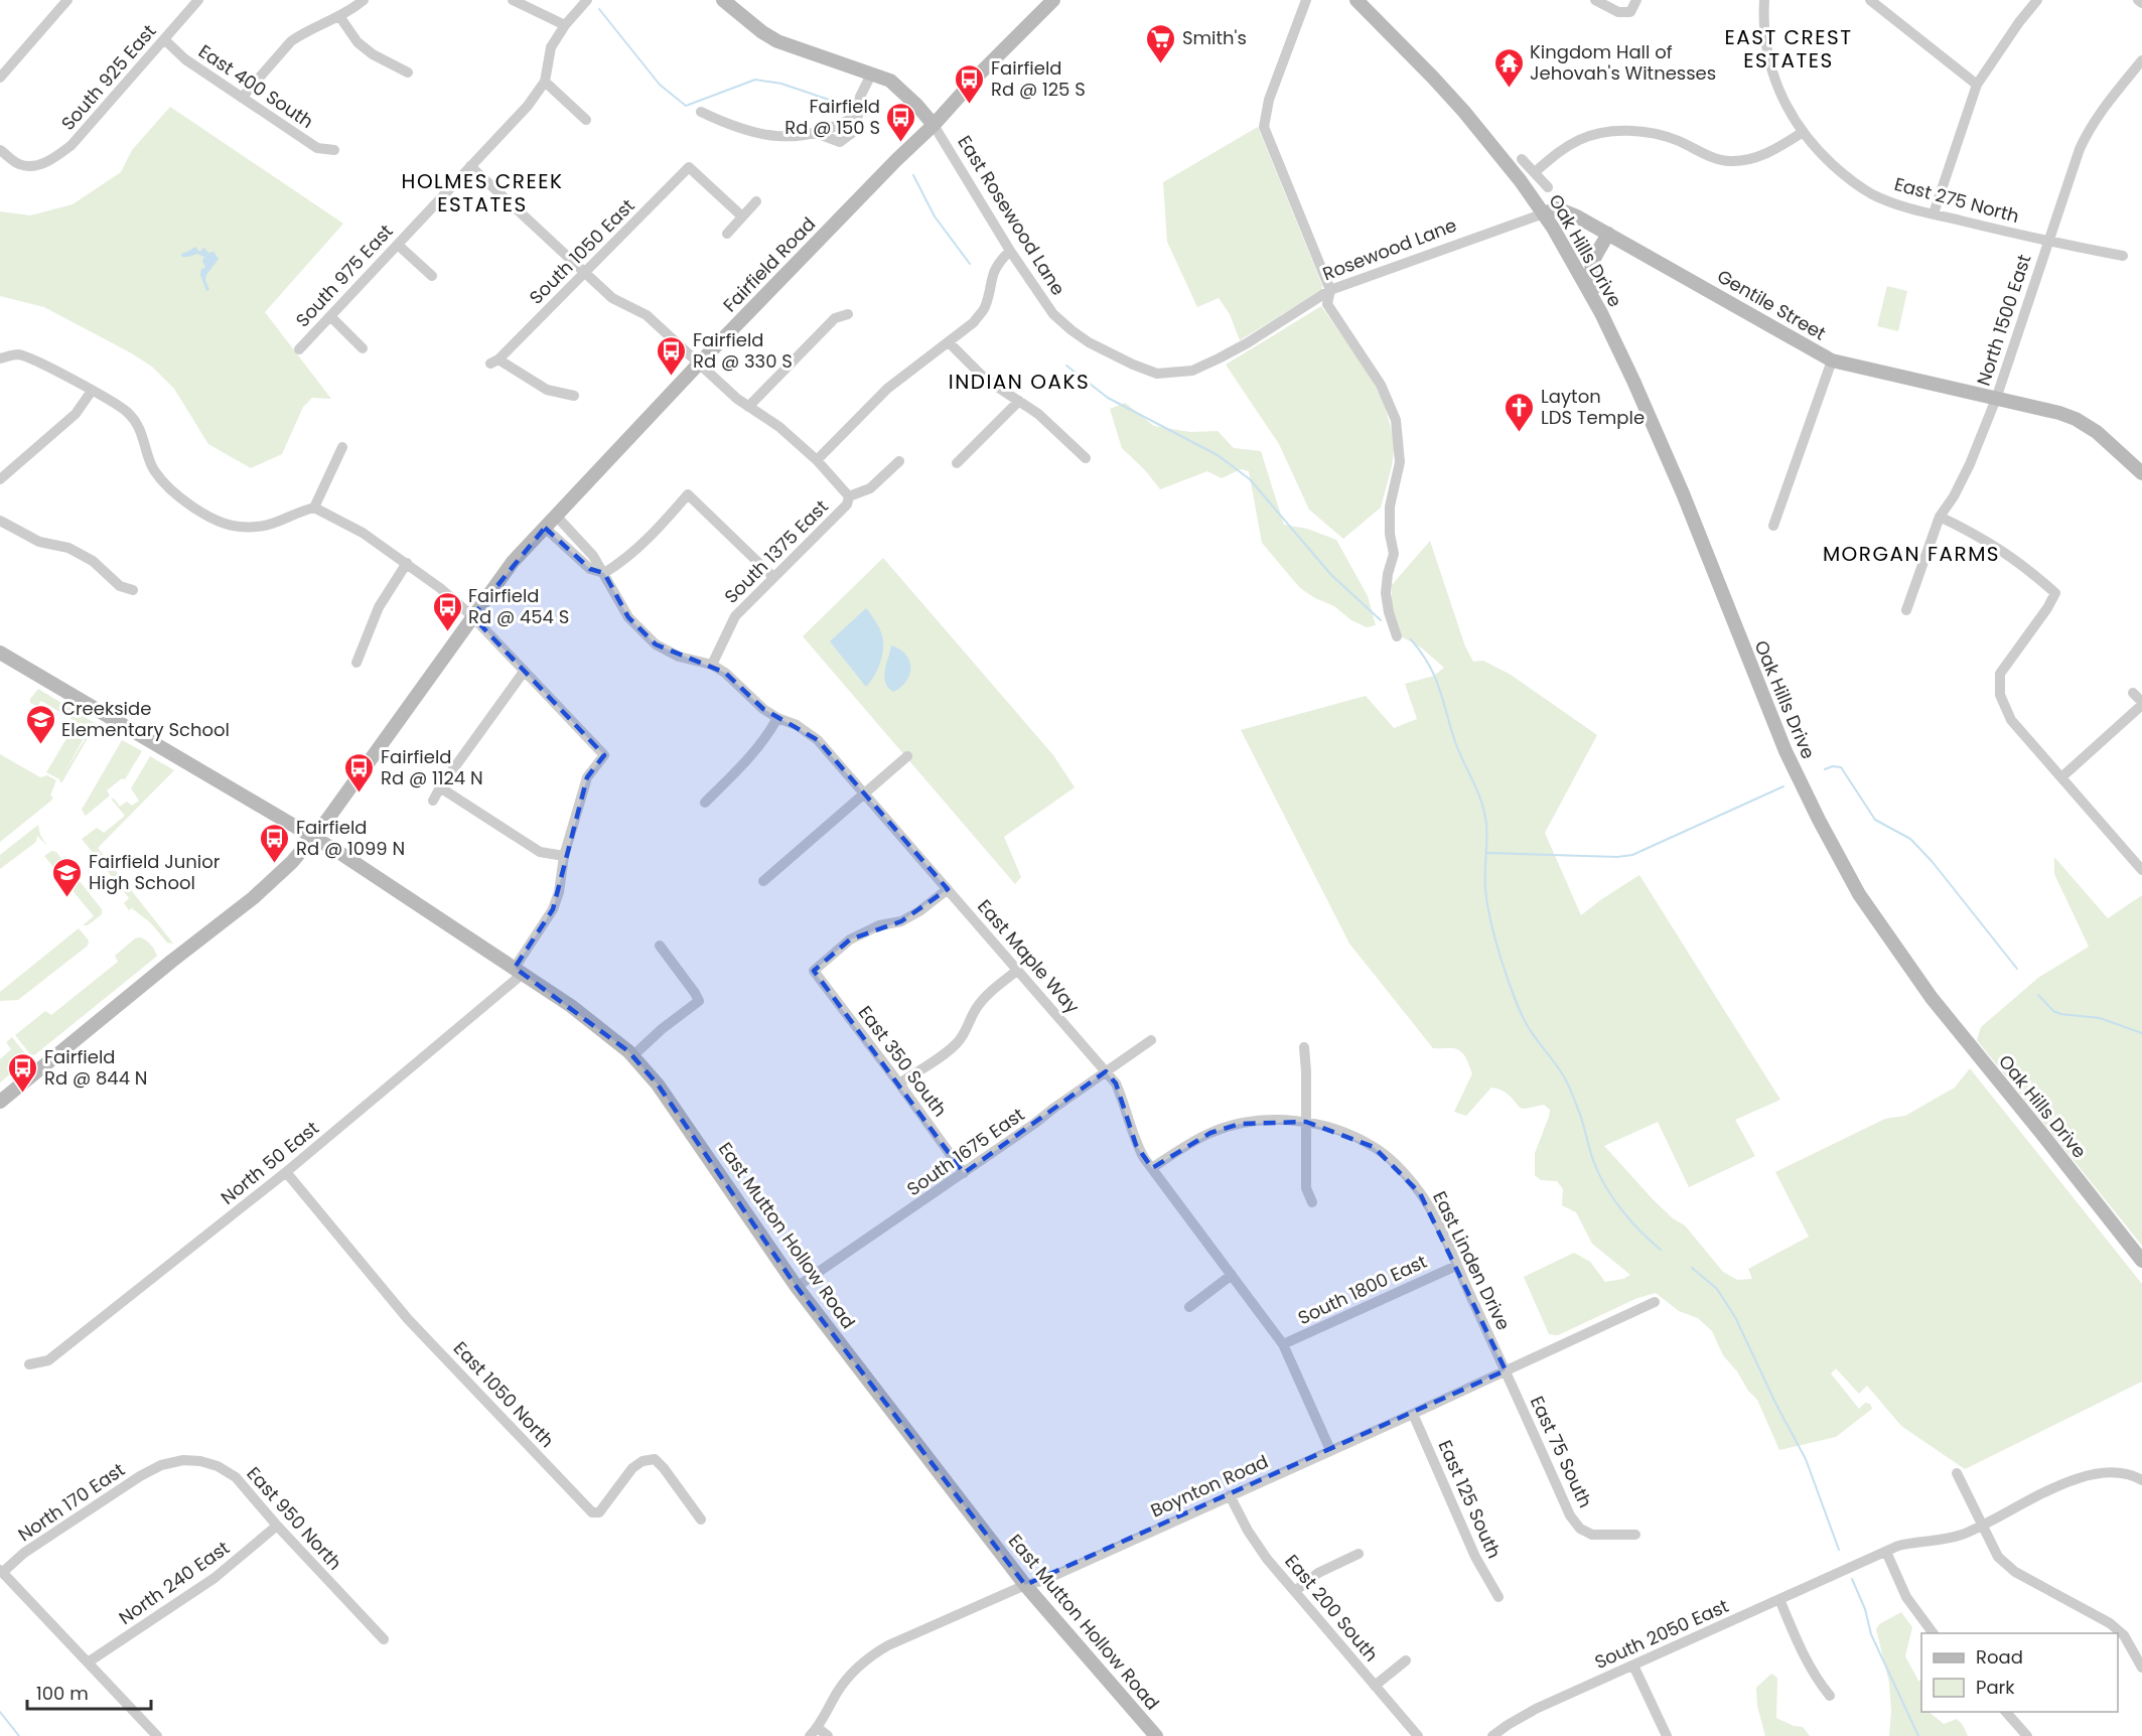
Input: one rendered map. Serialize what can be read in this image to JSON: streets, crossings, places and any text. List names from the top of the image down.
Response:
{
  "streets": {
    "street": [
      "South 925 East",
      "East 400 South",
      "East 275 North",
      "East Rosewood Lane",
      "Rosewood Lane",
      "Oak Hills Drive",
      "South 1050 East",
      "Fairfield Road",
      "South 975 East",
      "Gentile Street",
      "North 1500 East",
      "South 1375 East",
      "East Maple Way",
      "East 350 South",
      "South 1675 East",
      "North 50 East",
      "East Mutton Hollow Road",
      "East Linden Drive",
      "South 1800 East",
      "East 1050 North",
      "East 75 South",
      "Boynton Road",
      "East 125 South",
      "North 170 East",
      "East 950 North",
      "North 240 East",
      "East 200 South",
      "South 2050 East"
    ]
  },
  "crossings": [
    ["South 925 East", "East 400 South"],
    ["East 275 North", "North 1500 East"],
    ["East Rosewood Lane", "Rosewood Lane"],
    ["East Rosewood Lane", "Fairfield Road"],
    ["Rosewood Lane", "Oak Hills Drive"],
    ["Rosewood Lane", "Gentile Street"],
    ["Oak Hills Drive", "Gentile Street"],
    ["Fairfield Road", "East Maple Way"],
    ["Fairfield Road", "East Mutton Hollow Road"],
    ["Gentile Street", "North 1500 East"],
    ["South 1375 East", "East Maple Way"],
    ["East Maple Way", "East 350 South"],
    ["East Maple Way", "South 1675 East"],
    ["East Maple Way", "East Linden Drive"],
    ["East Maple Way", "South 1800 East"],
    ["East Maple Way", "Boynton Road"],
    ["East 350 South", "South 1675 East"],
    ["South 1675 East", "East Mutton Hollow Road"],
    ["North 50 East", "East Mutton Hollow Road"],
    ["North 50 East", "East 1050 North"],
    ["East Mutton Hollow Road", "Boynton Road"],
    ["East Linden Drive", "South 1800 East"],
    ["East Linden Drive", "East 75 South"],
    ["East Linden Drive", "Boynton Road"],
    ["East 75 South", "Boynton Road"],
    ["Boynton Road", "East 125 South"],
    ["Boynton Road", "East 200 South"],
    ["North 170 East", "East 950 North"],
    ["East 950 North", "North 240 East"]
  ],
  "districts": [
    "EAST CREST ESTATES",
    "HOLMES CREEK ESTATES",
    "INDIAN OAKS",
    "MORGAN FARMS"
  ],
  "places": {
    "supermarket": ["Smith's"],
    "temple": ["Kingdom Hall of Jehovah's Witnesses"],
    "bus stop": [
      "Fairfield Rd @ 125 S",
      "Fairfield Rd @ 150 S",
      "Fairfield Rd @ 330 S",
      "Fairfield Rd @ 454 S",
      "Fairfield Rd @ 1124 N",
      "Fairfield Rd @ 1099 N",
      "Fairfield Rd @ 844 N"
    ],
    "church": ["Layton LDS Temple"],
    "school or university": ["Creekside Elementary School", "Fairfield Junior High School"]
  },
  "legend": ["Road", "Park"],
  "scale_bar": "100 m"
}
